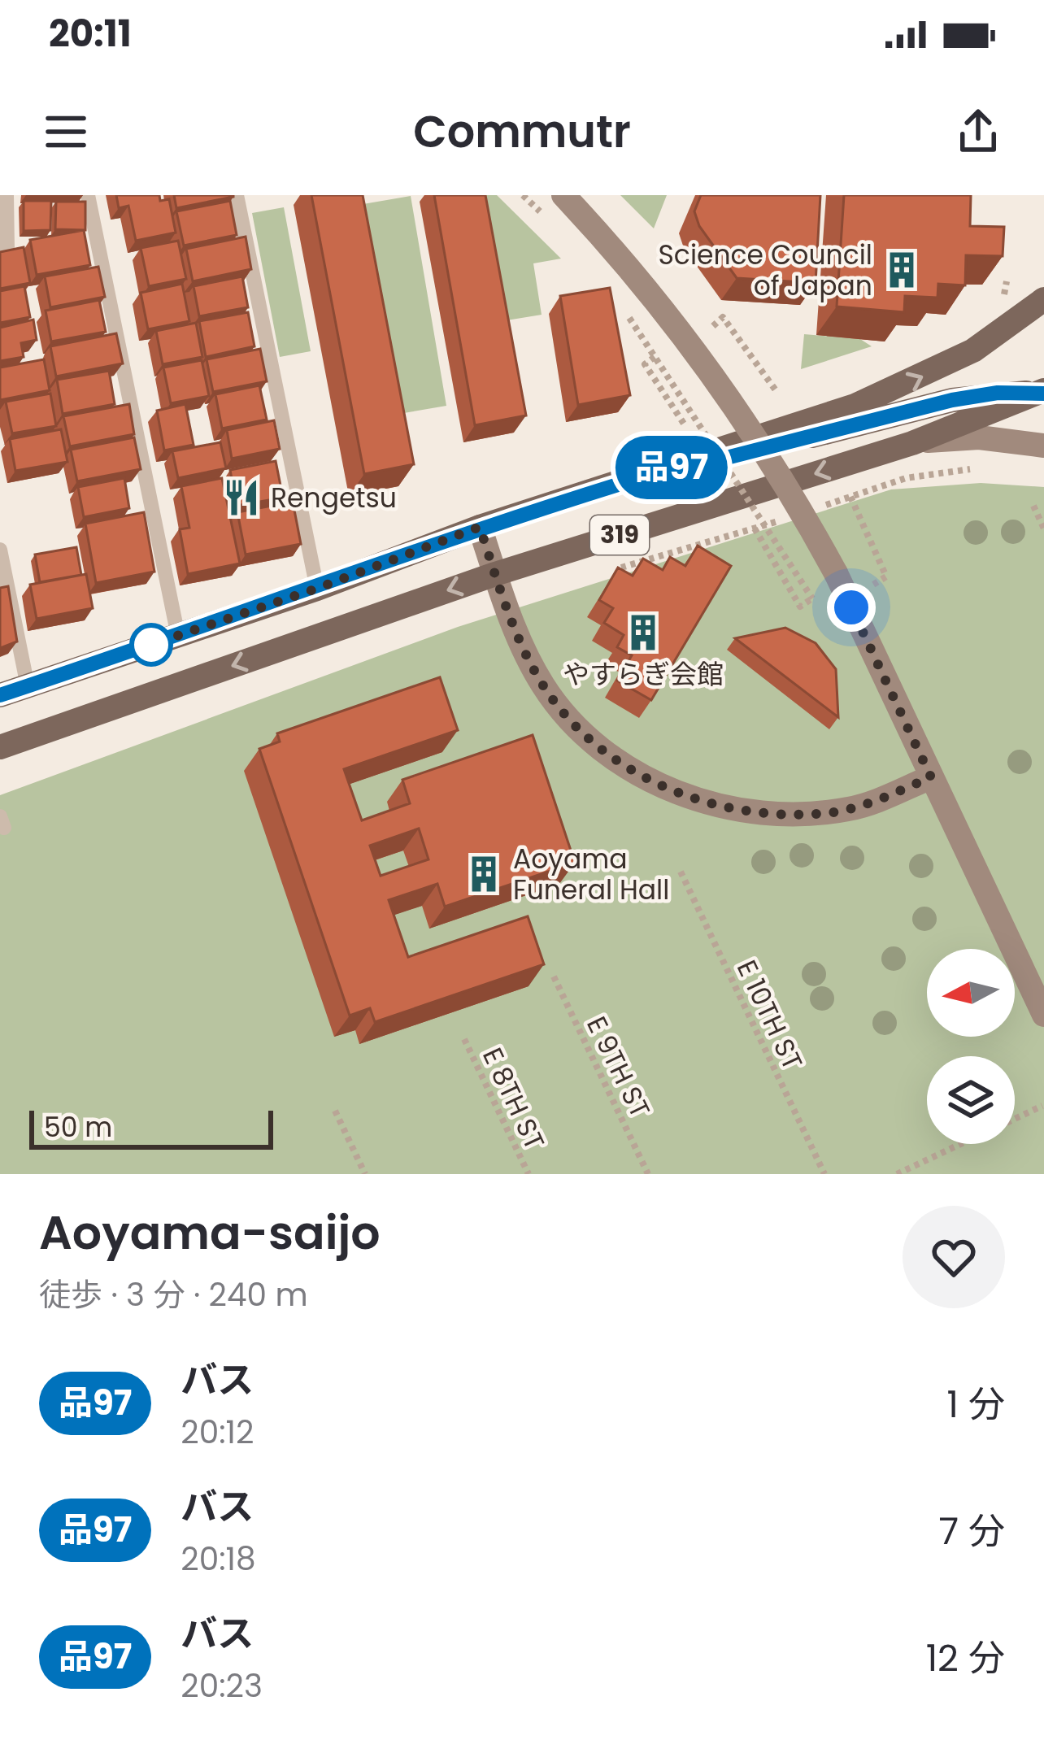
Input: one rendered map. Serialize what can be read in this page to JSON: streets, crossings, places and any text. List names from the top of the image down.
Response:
{
  "streets": {
    "main road": ["319"],
    "path": ["E 10TH ST", "E 9TH ST", "E 8TH ST"]
  },
  "places": {
    "building": ["Science Council of Japan", "やすらぎ会館", "Aoyama Funeral Hall"],
    "restaurant": ["Rengetsu"]
  },
  "lines": ["bus line 品97"],
  "scale_bar": "50 m",
  "north": "left",
  "page": {
    "status": "20:11",
    "header": "Commutr",
    "on_map": "品97",
    "scale": "50 m",
    "heading": ["Aoyama-saijo", "徒歩 · 3 分 · 240 m"],
    "list": [
      {
        "mark": "品97",
        "name": "バス",
        "note": "20:12",
        "value": "1 分"
      },
      {
        "mark": "品97",
        "name": "バス",
        "note": "20:18",
        "value": "7 分"
      },
      {
        "mark": "品97",
        "name": "バス",
        "note": "20:23",
        "value": "12 分"
      }
    ]
  }
}
